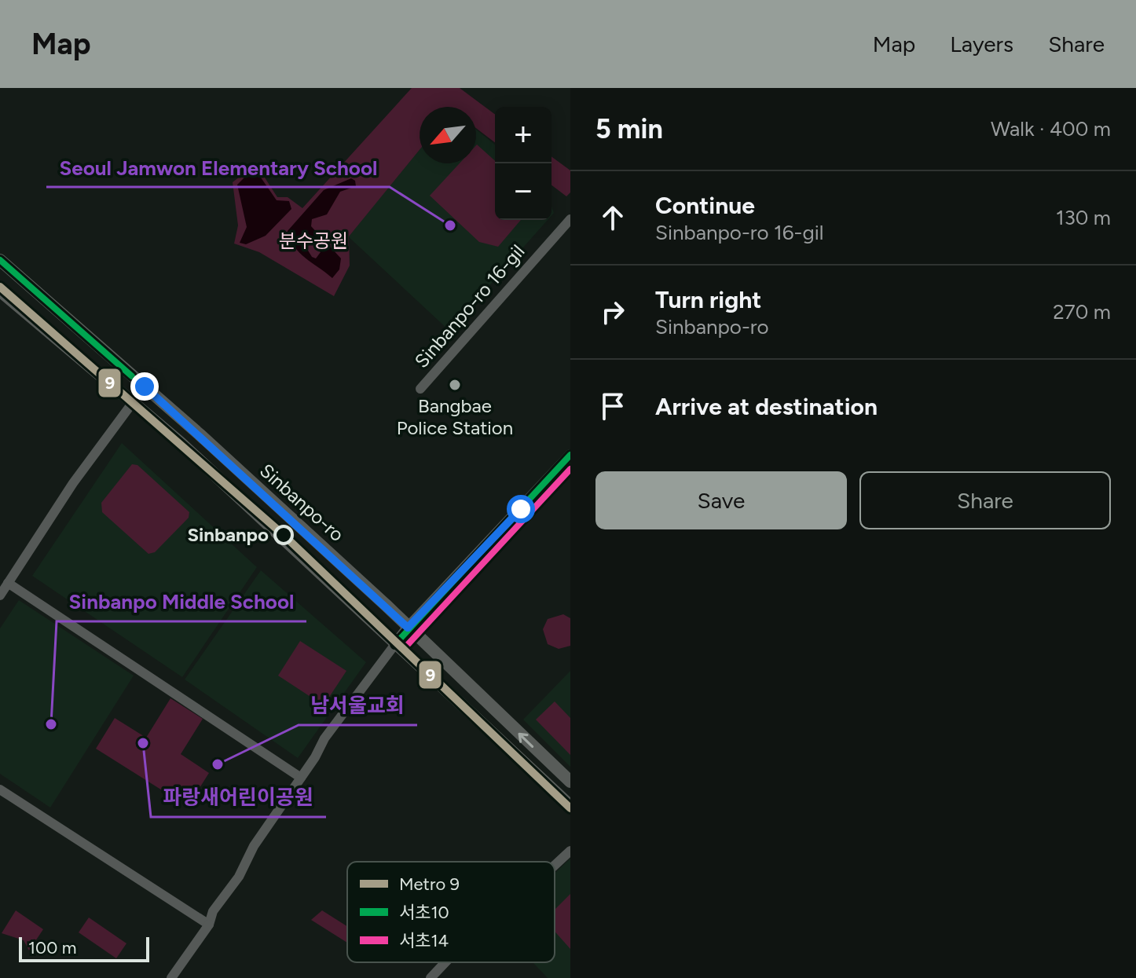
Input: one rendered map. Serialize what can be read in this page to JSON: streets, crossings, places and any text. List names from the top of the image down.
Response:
{
  "streets": {
    "main road": ["Sinbanpo-ro"],
    "street": ["Sinbanpo-ro 16-gil"]
  },
  "parks": ["분수공원"],
  "places": [
    "Seoul Jamwon Elementary School",
    "Bangbae Police Station",
    "Sinbanpo",
    "Sinbanpo Middle School",
    "파랑새어린이공원",
    "남서울교회"
  ],
  "lines": ["transit line 서초10", "metro line 9", "transit line 서초14"],
  "legend": ["Metro 9", "서초10", "서초14"],
  "scale_bar": "100 m",
  "north": "bottom left",
  "page": {
    "header": "Map",
    "nav": ["Map", "Layers", "Share"],
    "heading": ["5 min", "Walk · 400 m"],
    "map_buttons": ["+", "−"],
    "list": [
      ["Continue", "Sinbanpo-ro 16-gil", "130 m"],
      ["Turn right", "Sinbanpo-ro", "270 m"],
      "Arrive at destination"
    ],
    "buttons": ["Save", "Share"],
    "scale": "100 m"
  }
}
